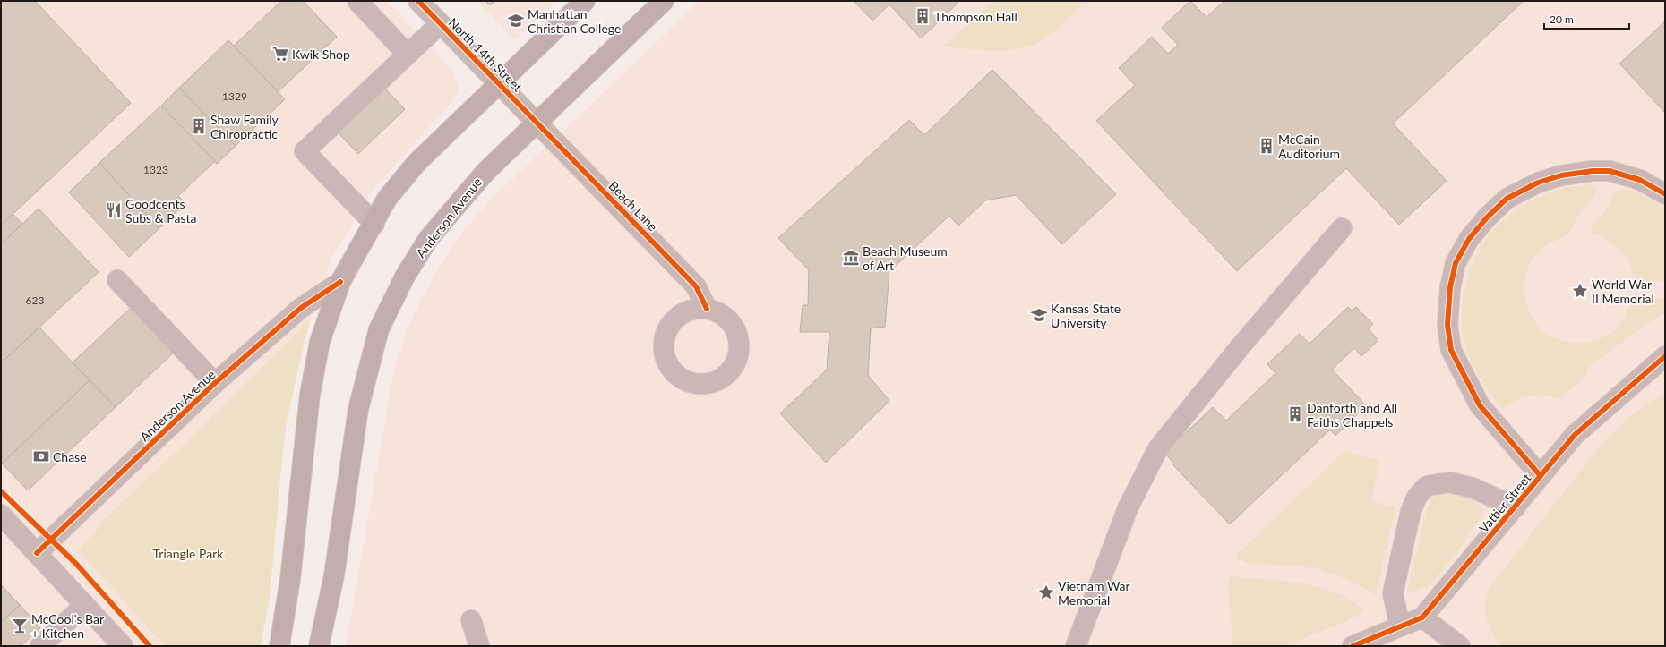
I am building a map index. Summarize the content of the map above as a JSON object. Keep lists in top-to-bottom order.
{
  "streets": {
    "main road": ["Anderson Avenue"],
    "street": ["North 14th Street", "Beach Lane", "Vattier Street"]
  },
  "crossings": [
    ["North 14th Street", "Beach Lane"],
    ["North 14th Street", "Anderson Avenue"],
    ["Beach Lane", "Anderson Avenue"]
  ],
  "parks": ["Triangle Park"],
  "places": {
    "building": [
      "Thompson Hall",
      "Shaw Family Chiropractic",
      "McCain Auditorium",
      "Danforth and All Faiths Chappels"
    ],
    "school or university": ["Manhattan Christian College", "Kansas State University"],
    "supermarket": ["Kwik Shop"],
    "restaurant": ["Goodcents Subs & Pasta"],
    "museum": ["Beach Museum of Art"],
    "place": ["World War II Memorial", "Vietnam War Memorial"],
    "bank": ["Chase"],
    "bar": ["McCool's Bar + Kitchen"]
  },
  "house_numbers": ["1329", "1323", "623"],
  "scale_bar": "20 m"
}
